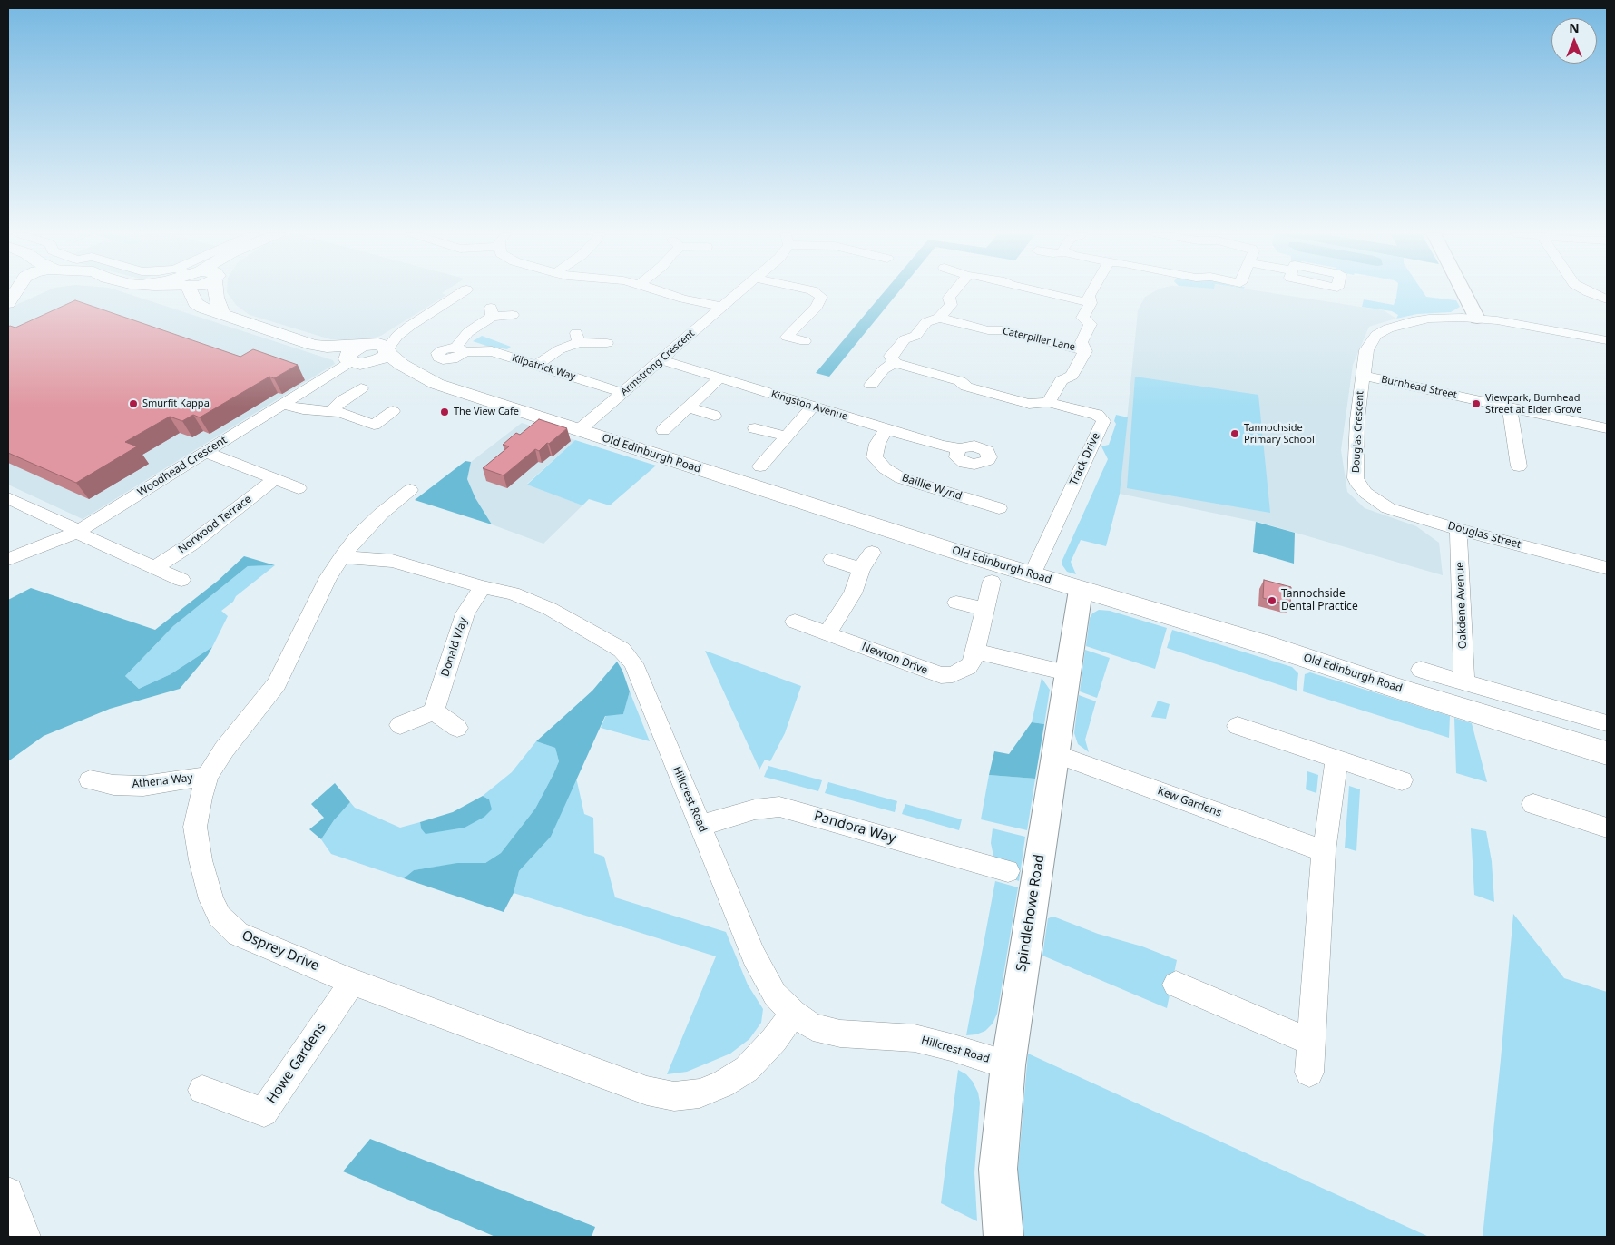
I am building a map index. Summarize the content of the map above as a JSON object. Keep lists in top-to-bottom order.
{
  "streets": {
    "main road": ["Old Edinburgh Road"],
    "street": [
      "Caterpiller Lane",
      "Armstrong Crescent",
      "Kilpatrick Way",
      "Burnhead Street",
      "Kingston Avenue",
      "Douglas Crescent",
      "Track Drive",
      "Woodhead Crescent",
      "Baillie Wynd",
      "Norwood Terrace",
      "Douglas Street",
      "Oakdene Avenue",
      "Donald Way",
      "Newton Drive",
      "Athena Way",
      "Hillcrest Road",
      "Kew Gardens",
      "Pandora Way",
      "Spindlehowe Road",
      "Osprey Drive",
      "Howe Gardens"
    ]
  },
  "crossings": [
    ["Armstrong Crescent", "Kilpatrick Way"],
    ["Armstrong Crescent", "Kingston Avenue"],
    ["Armstrong Crescent", "Old Edinburgh Road"],
    ["Burnhead Street", "Douglas Crescent"],
    ["Kingston Avenue", "Baillie Wynd"],
    ["Douglas Crescent", "Douglas Street"],
    ["Old Edinburgh Road", "Track Drive"],
    ["Old Edinburgh Road", "Woodhead Crescent"],
    ["Old Edinburgh Road", "Spindlehowe Road"],
    ["Douglas Street", "Oakdene Avenue"],
    ["Donald Way", "Hillcrest Road"],
    ["Athena Way", "Osprey Drive"],
    ["Hillcrest Road", "Pandora Way"],
    ["Hillcrest Road", "Spindlehowe Road"],
    ["Hillcrest Road", "Osprey Drive"],
    ["Kew Gardens", "Spindlehowe Road"],
    ["Osprey Drive", "Howe Gardens"]
  ],
  "places": [
    "Smurfit Kappa",
    "Viewpark, Burnhead Street at Elder Grove",
    "The View Cafe",
    "Tannochside Primary School",
    "Tannochside Dental Practice"
  ],
  "north": "top"
}
